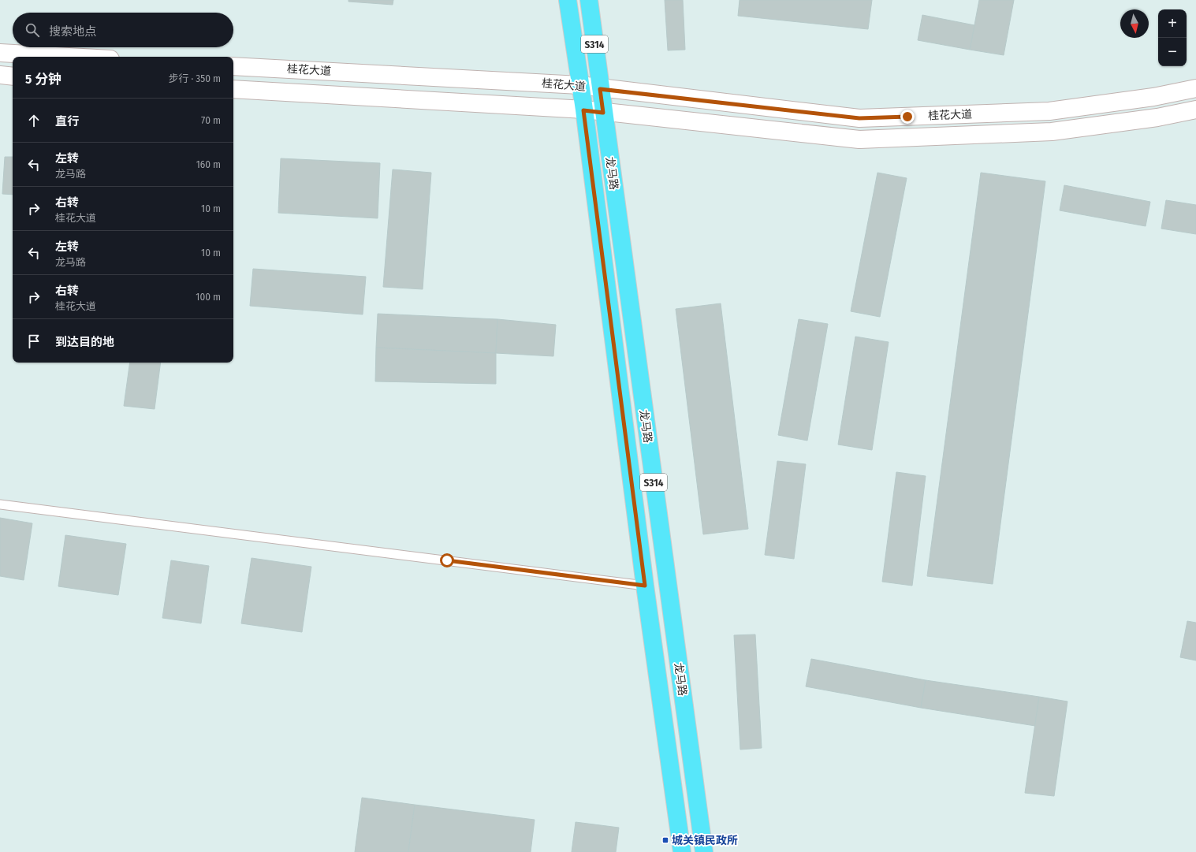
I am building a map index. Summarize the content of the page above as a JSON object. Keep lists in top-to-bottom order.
{
  "streets": {
    "main road": ["S314", "桂花大道", "龙马路"]
  },
  "crossings": [
    ["桂花大道", "龙马路"]
  ],
  "places": {
    "transit": ["城关镇民政所"]
  },
  "north": "bottom",
  "page": {
    "map_buttons": ["+", "−"],
    "search": "搜索地点",
    "heading": ["5 分钟", "步行 · 350 m"],
    "list": [
      ["直行", "70 m"],
      ["左转", "龙马路", "160 m"],
      ["右转", "桂花大道", "10 m"],
      ["左转", "龙马路", "10 m"],
      ["右转", "桂花大道", "100 m"],
      "到达目的地"
    ]
  }
}
